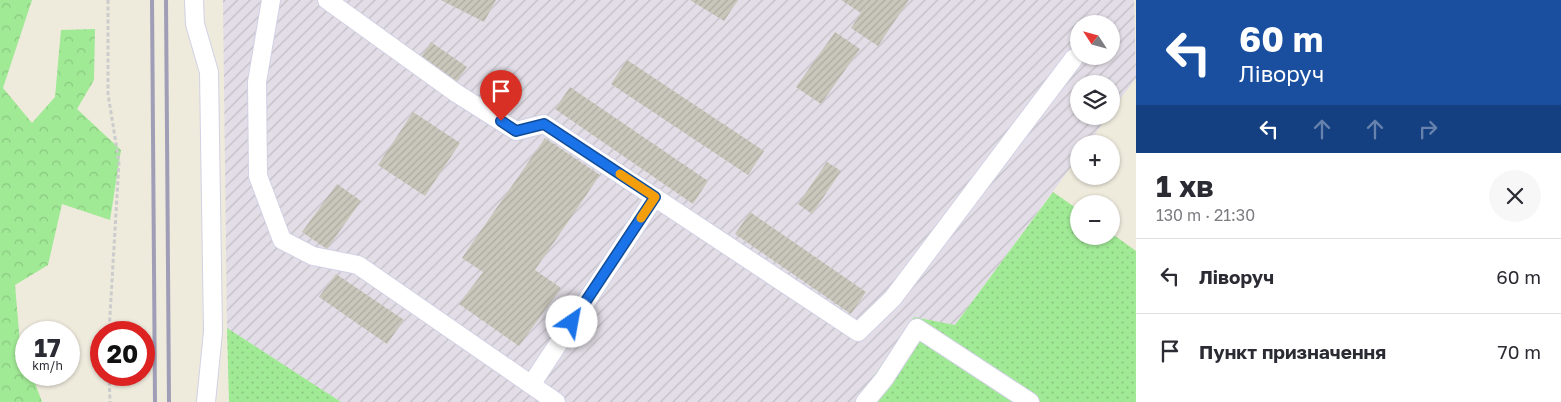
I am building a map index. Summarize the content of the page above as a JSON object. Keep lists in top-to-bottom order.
{
  "north": "top left",
  "page": {
    "turn": ["60 m", "Ліворуч"],
    "map_buttons": ["+", "−"],
    "heading": ["1 хв", "130 m · 21:30"],
    "list": [
      {
        "name": "Ліворуч",
        "value": "60 m"
      },
      {
        "name": "Пункт призначення",
        "value": "70 m"
      }
    ],
    "speed": "17 km/h",
    "limit": "20"
  }
}
